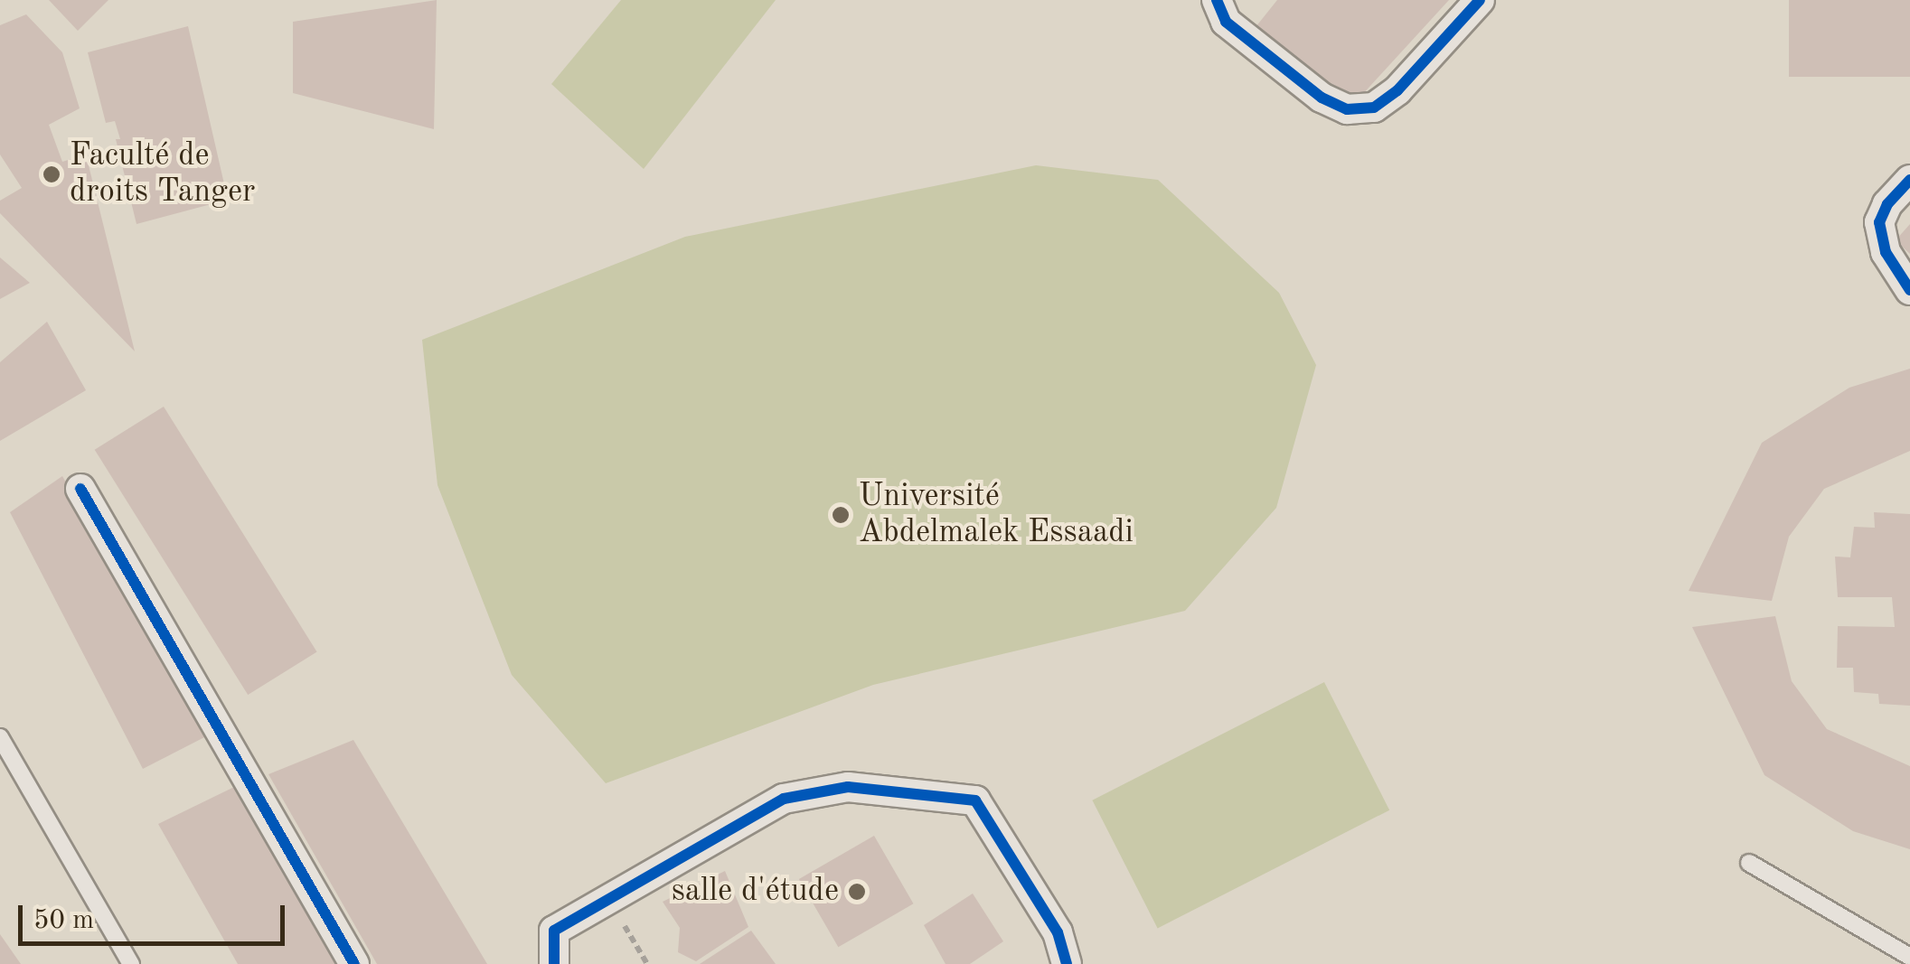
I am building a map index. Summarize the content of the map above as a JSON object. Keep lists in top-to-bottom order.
{
  "places": ["Faculté de droits Tanger", "Université Abdelmalek Essaadi", "salle d'étude"],
  "scale_bar": "50 m"
}
